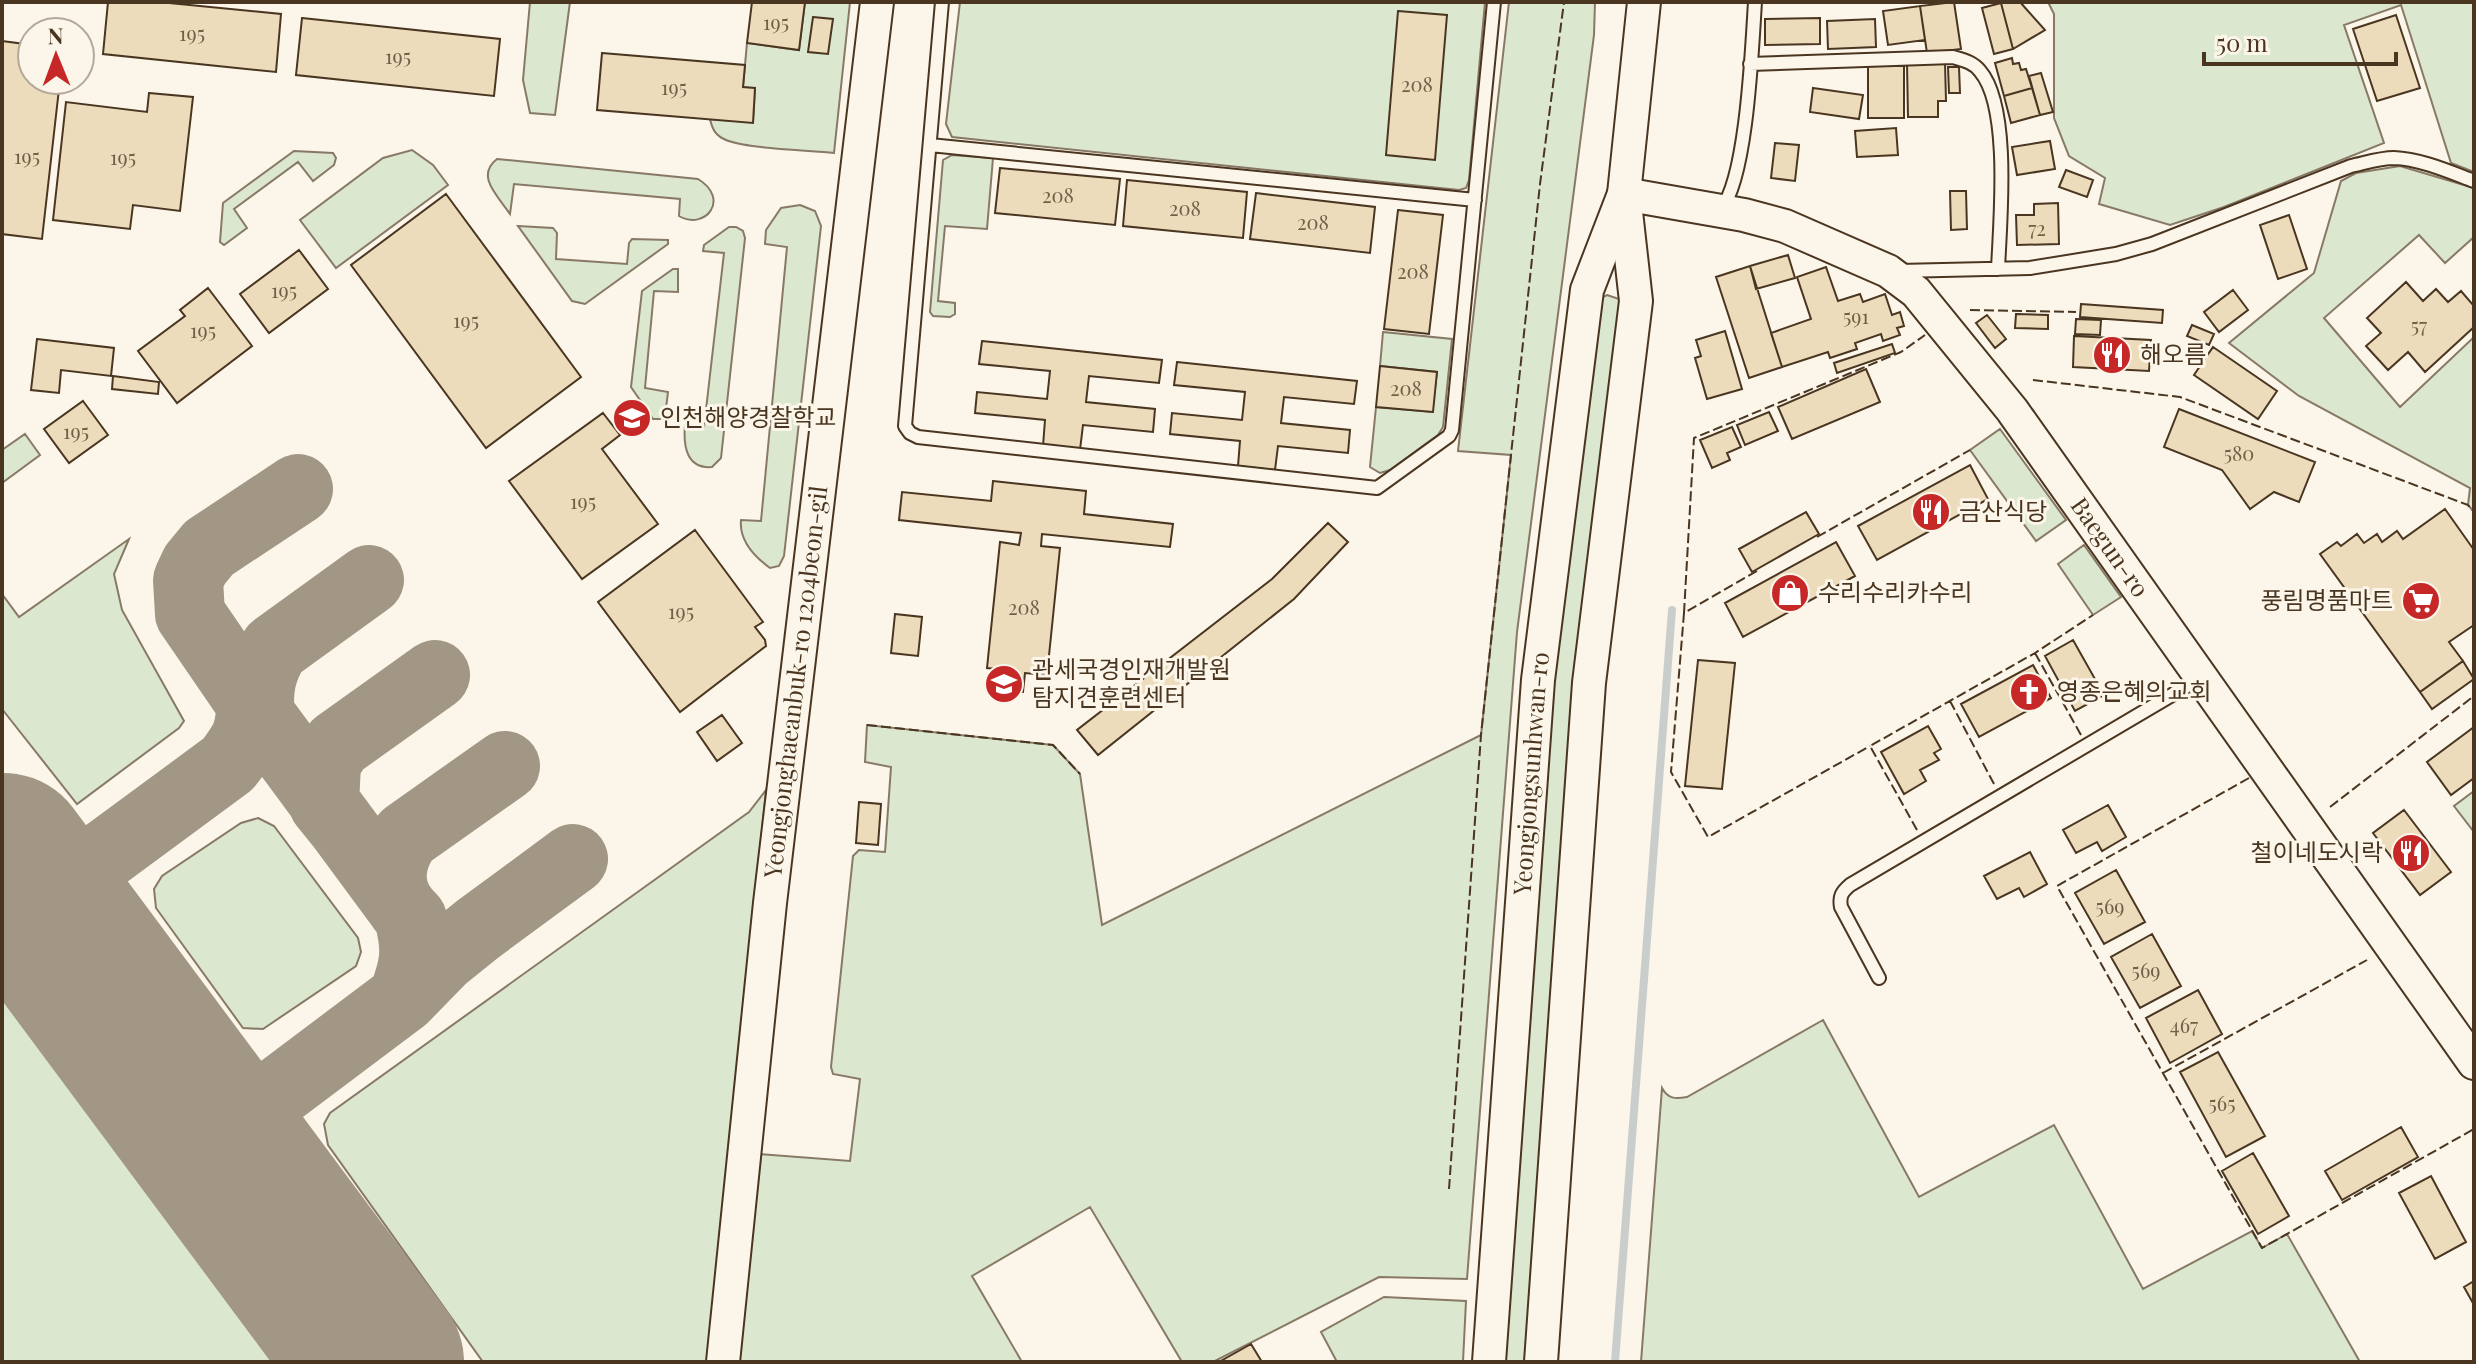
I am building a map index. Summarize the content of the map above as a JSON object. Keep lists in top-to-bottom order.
{
  "streets": {
    "street": ["Baegun-ro", "Yeongjonghaeanbuk-ro 1204beon-gil", "Yeongjongsunhwan-ro"]
  },
  "crossings": [
    ["Baegun-ro", "Yeongjongsunhwan-ro"]
  ],
  "places": {
    "restaurant": ["해오름", "금산식당", "철이네도시락"],
    "school or university": ["인천해양경찰학교", "관세국경인재개발원 탐지견훈련센터"],
    "shop": ["수리수리카수리"],
    "supermarket": ["풍림명품마트"],
    "church": ["영종은혜의교회"]
  },
  "house_numbers": [
    "195",
    "195",
    "195",
    "208",
    "195",
    "195",
    "195",
    "208",
    "208",
    "208",
    "72",
    "208",
    "195",
    "591",
    "195",
    "57",
    "195",
    "208",
    "195",
    "580",
    "195",
    "208",
    "195",
    "569",
    "569",
    "467",
    "565"
  ],
  "scale_bar": "50 m",
  "north": "top"
}
